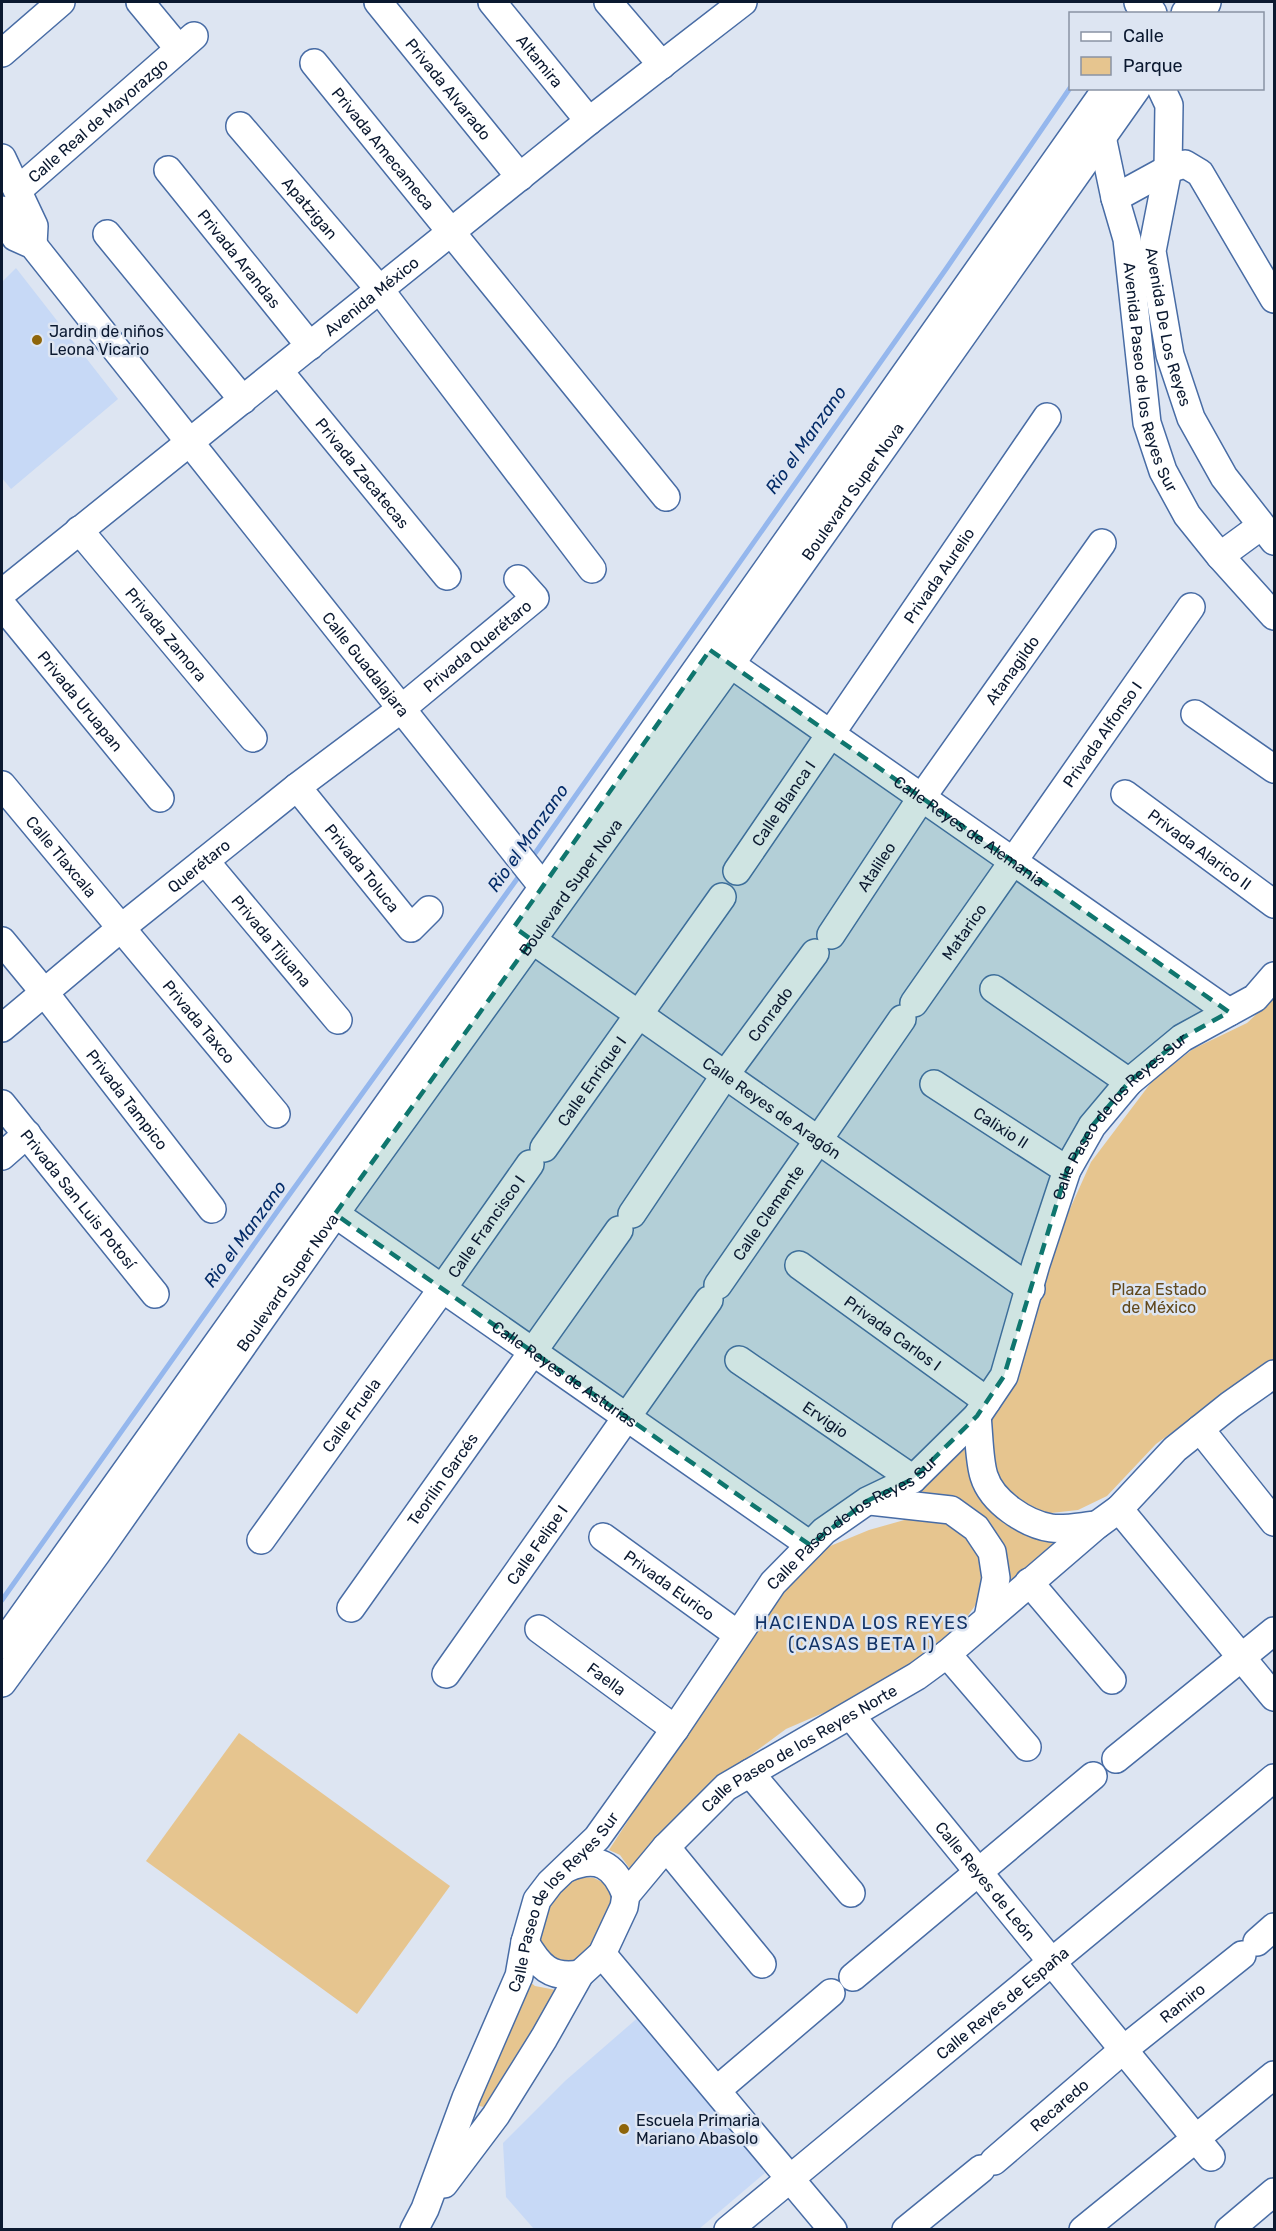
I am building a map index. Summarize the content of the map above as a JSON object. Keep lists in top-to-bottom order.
{
  "streets": {
    "street": [
      "Altamira",
      "Privada Alvarado",
      "Calle Real de Mayorazgo",
      "Privada Amecameca",
      "Apatzigan",
      "Privada Arandas",
      "Avenida México",
      "Avenida De Los Reyes",
      "Avenida Paseo de los Reyes Sur",
      "Privada Zacatecas",
      "Boulevard Super Nova",
      "Privada Aurelio",
      "Privada Zamora",
      "Privada Querétaro",
      "Calle Guadalajara",
      "Atanagildo",
      "Privada Uruapan",
      "Privada Alfonso I",
      "Calle Blanca I",
      "Calle Reyes de Alemania",
      "Privada Alarico II",
      "Calle Tlaxcala",
      "Querétaro",
      "Atalileo",
      "Privada Toluca",
      "Matarico",
      "Privada Tijuana",
      "Conrado",
      "Privada Taxco",
      "Calle Enrique I",
      "Privada Tampico",
      "Calle Reyes de Aragón",
      "Calle Paseo de los Reyes Sur",
      "Calixio II",
      "Privada San Luis Potosí",
      "Calle Clemente",
      "Calle Francisco I",
      "Privada Carlos I",
      "Calle Reyes de Asturias",
      "Calle Fruela",
      "Ervigio",
      "Teorilin Garcés",
      "Calle Felipe I",
      "Privada Eurico",
      "Faella",
      "Calle Paseo de los Reyes Norte",
      "Calle Reyes de León",
      "Ramiro",
      "Calle Reyes de España",
      "Recaredo"
    ]
  },
  "crossings": [
    ["Altamira", "Avenida México"],
    ["Privada Alvarado", "Avenida México"],
    ["Calle Real de Mayorazgo", "Calle Guadalajara"],
    ["Privada Amecameca", "Avenida México"],
    ["Apatzigan", "Avenida México"],
    ["Privada Arandas", "Avenida México"],
    ["Avenida México", "Privada Zacatecas"],
    ["Avenida México", "Privada Zamora"],
    ["Avenida México", "Calle Guadalajara"],
    ["Avenida Paseo de los Reyes Sur", "Boulevard Super Nova"],
    ["Boulevard Super Nova", "Calle Guadalajara"],
    ["Boulevard Super Nova", "Calle Reyes de Alemania"],
    ["Boulevard Super Nova", "Calle Reyes de Aragón"],
    ["Boulevard Super Nova", "Calle Reyes de Asturias"],
    ["Privada Aurelio", "Calle Blanca I"],
    ["Privada Aurelio", "Calle Reyes de Alemania"],
    ["Privada Querétaro", "Calle Guadalajara"],
    ["Privada Querétaro", "Querétaro"],
    ["Calle Guadalajara", "Querétaro"],
    ["Atanagildo", "Calle Reyes de Alemania"],
    ["Atanagildo", "Atalileo"],
    ["Privada Alfonso I", "Calle Reyes de Alemania"],
    ["Privada Alfonso I", "Matarico"],
    ["Calle Blanca I", "Calle Reyes de Alemania"],
    ["Calle Reyes de Alemania", "Atalileo"],
    ["Calle Reyes de Alemania", "Matarico"],
    ["Calle Reyes de Alemania", "Calle Paseo de los Reyes Sur"],
    ["Calle Tlaxcala", "Querétaro"],
    ["Calle Tlaxcala", "Privada Taxco"],
    ["Querétaro", "Privada Toluca"],
    ["Querétaro", "Privada Tijuana"],
    ["Querétaro", "Privada Taxco"],
    ["Querétaro", "Privada Tampico"],
    ["Atalileo", "Conrado"],
    ["Matarico", "Calle Reyes de Aragón"],
    ["Matarico", "Calle Clemente"],
    ["Conrado", "Calle Reyes de Aragón"],
    ["Conrado", "Teorilin Garcés"],
    ["Calle Enrique I", "Calle Reyes de Aragón"],
    ["Calle Enrique I", "Calle Francisco I"],
    ["Calle Reyes de Aragón", "Calle Paseo de los Reyes Sur"],
    ["Calle Reyes de Aragón", "Calle Clemente"],
    ["Calle Paseo de los Reyes Sur", "Calixio II"],
    ["Calle Paseo de los Reyes Sur", "Privada Carlos I"],
    ["Calle Paseo de los Reyes Sur", "Calle Reyes de Asturias"],
    ["Calle Paseo de los Reyes Sur", "Ervigio"],
    ["Calle Paseo de los Reyes Sur", "Privada Eurico"],
    ["Calle Paseo de los Reyes Sur", "Faella"],
    ["Calle Paseo de los Reyes Sur", "Calle Paseo de los Reyes Norte"],
    ["Calle Clemente", "Calle Reyes de Asturias"],
    ["Calle Clemente", "Calle Felipe I"],
    ["Calle Francisco I", "Calle Reyes de Asturias"],
    ["Calle Francisco I", "Calle Fruela"],
    ["Calle Reyes de Asturias", "Calle Fruela"],
    ["Calle Reyes de Asturias", "Teorilin Garcés"],
    ["Calle Reyes de Asturias", "Calle Felipe I"],
    ["Calle Paseo de los Reyes Norte", "Calle Reyes de León"],
    ["Calle Reyes de León", "Ramiro"],
    ["Calle Reyes de León", "Calle Reyes de España"],
    ["Calle Reyes de León", "Recaredo"],
    ["Ramiro", "Recaredo"]
  ],
  "districts": ["HACIENDA LOS REYES (CASAS BETA I)"],
  "water": ["Rio el Manzano"],
  "parks": ["Plaza Estado de México"],
  "places": ["Jardin de niños Leona Vicario", "Escuela Primaria Mariano Abasolo"],
  "legend": ["Calle", "Parque"]
}
